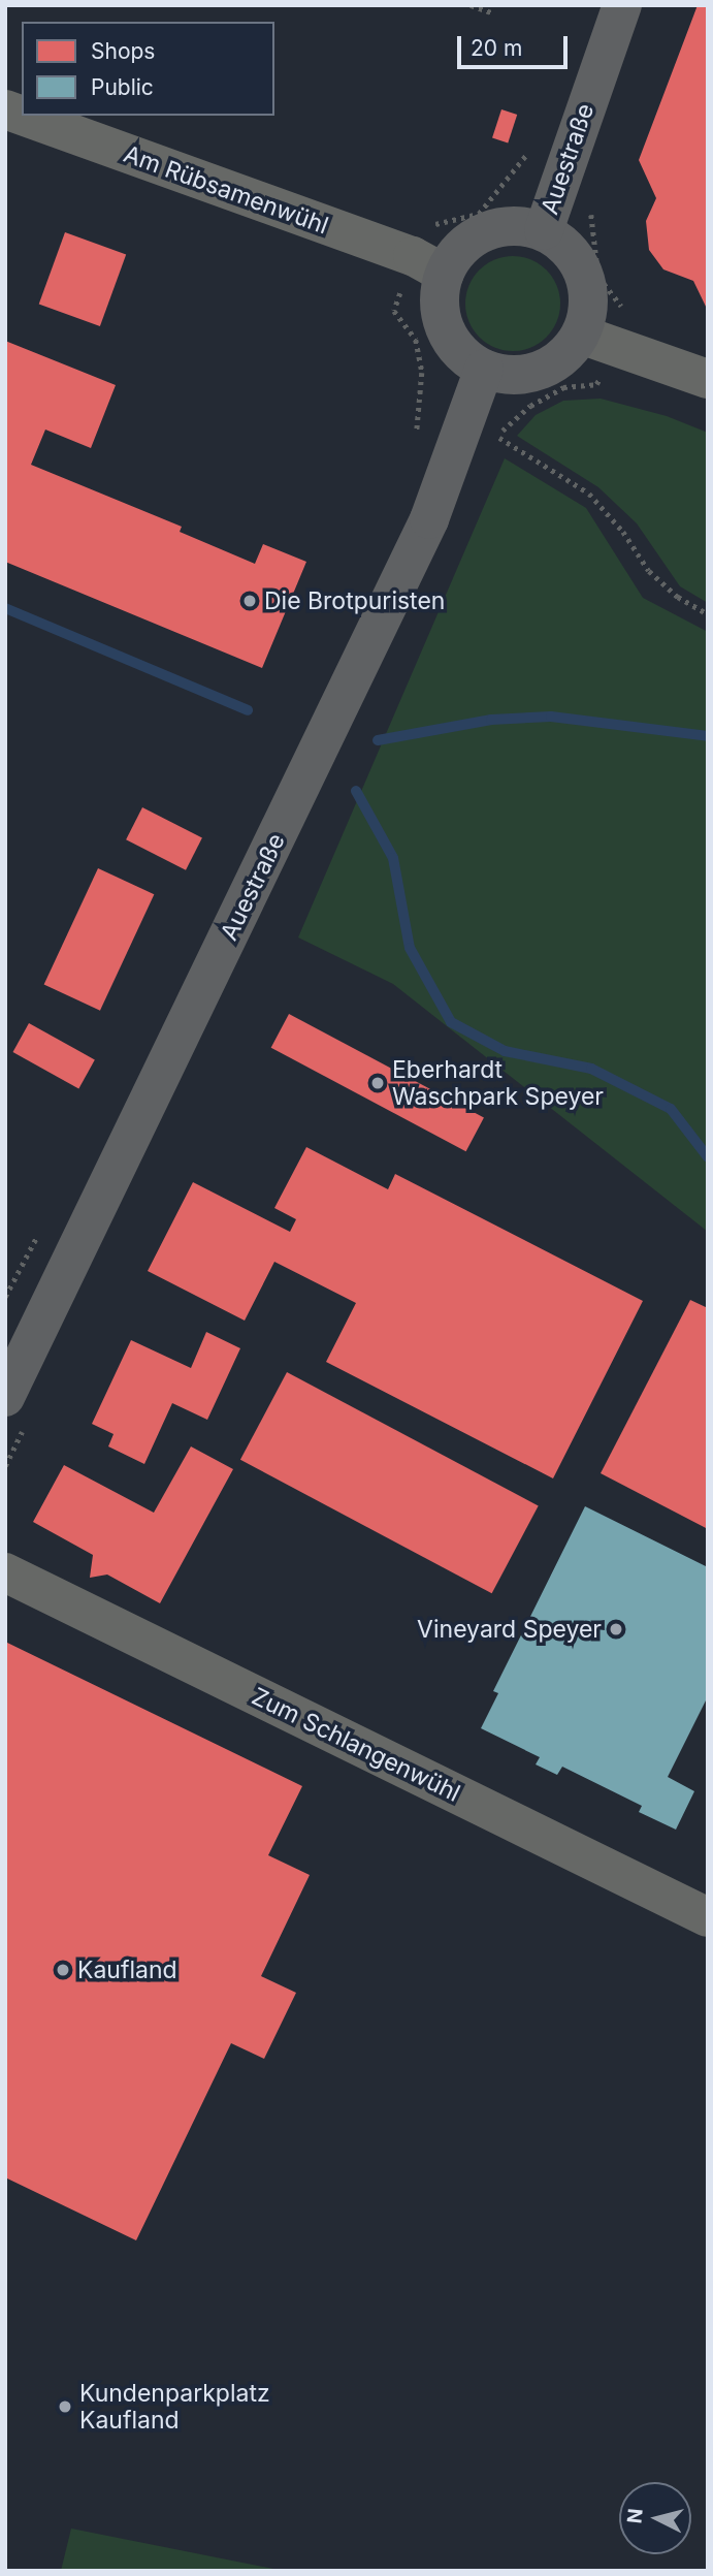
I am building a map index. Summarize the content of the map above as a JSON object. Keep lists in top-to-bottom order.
{
  "streets": {
    "street": ["Auestraße", "Am Rübsamenwühl", "Zum Schlangenwühl"]
  },
  "crossings": [
    ["Auestraße", "Am Rübsamenwühl"]
  ],
  "places": [
    "Die Brotpuristen",
    "Eberhardt Waschpark Speyer",
    "Vineyard Speyer",
    "Kaufland",
    "Kundenparkplatz Kaufland"
  ],
  "legend": ["Shops", "Public"],
  "scale_bar": "20 m",
  "north": "left"
}
